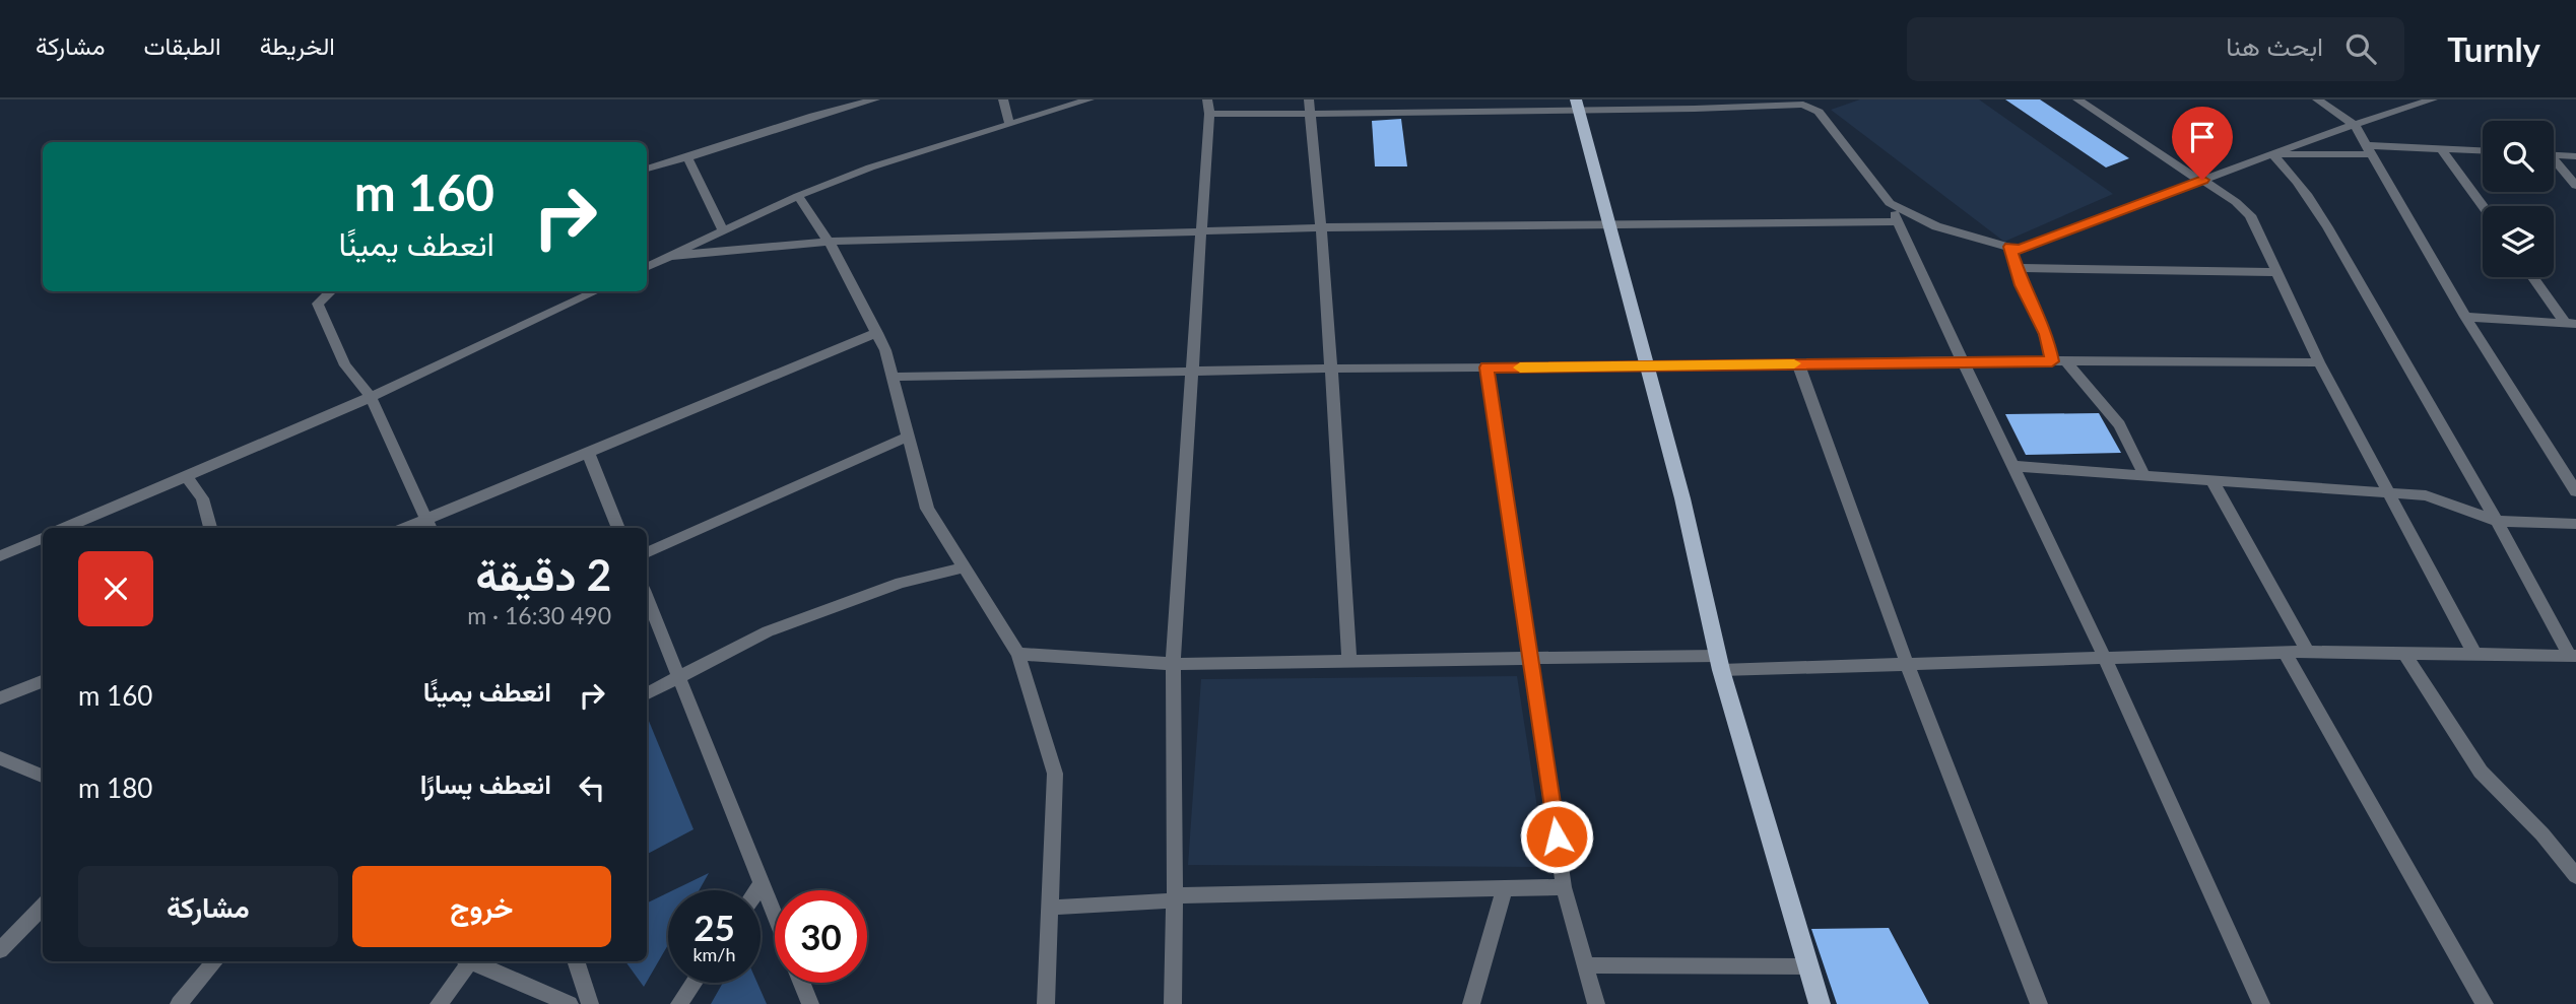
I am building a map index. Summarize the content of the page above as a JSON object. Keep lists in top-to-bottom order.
{
  "page": {
    "header": "Turnly",
    "search": "ابحث هنا",
    "nav": ["الخريطة", "الطبقات", "مشاركة"],
    "turn": ["160 m", "انعطف يمينًا"],
    "heading": ["2 دقيقة", "490 m · 16:30"],
    "list": [
      {
        "name": "انعطف يمينًا",
        "value": "160 m"
      },
      {
        "name": "انعطف يسارًا",
        "value": "180 m"
      }
    ],
    "buttons": ["خروج", "مشاركة"],
    "speed": "25 km/h",
    "limit": "30"
  }
}
